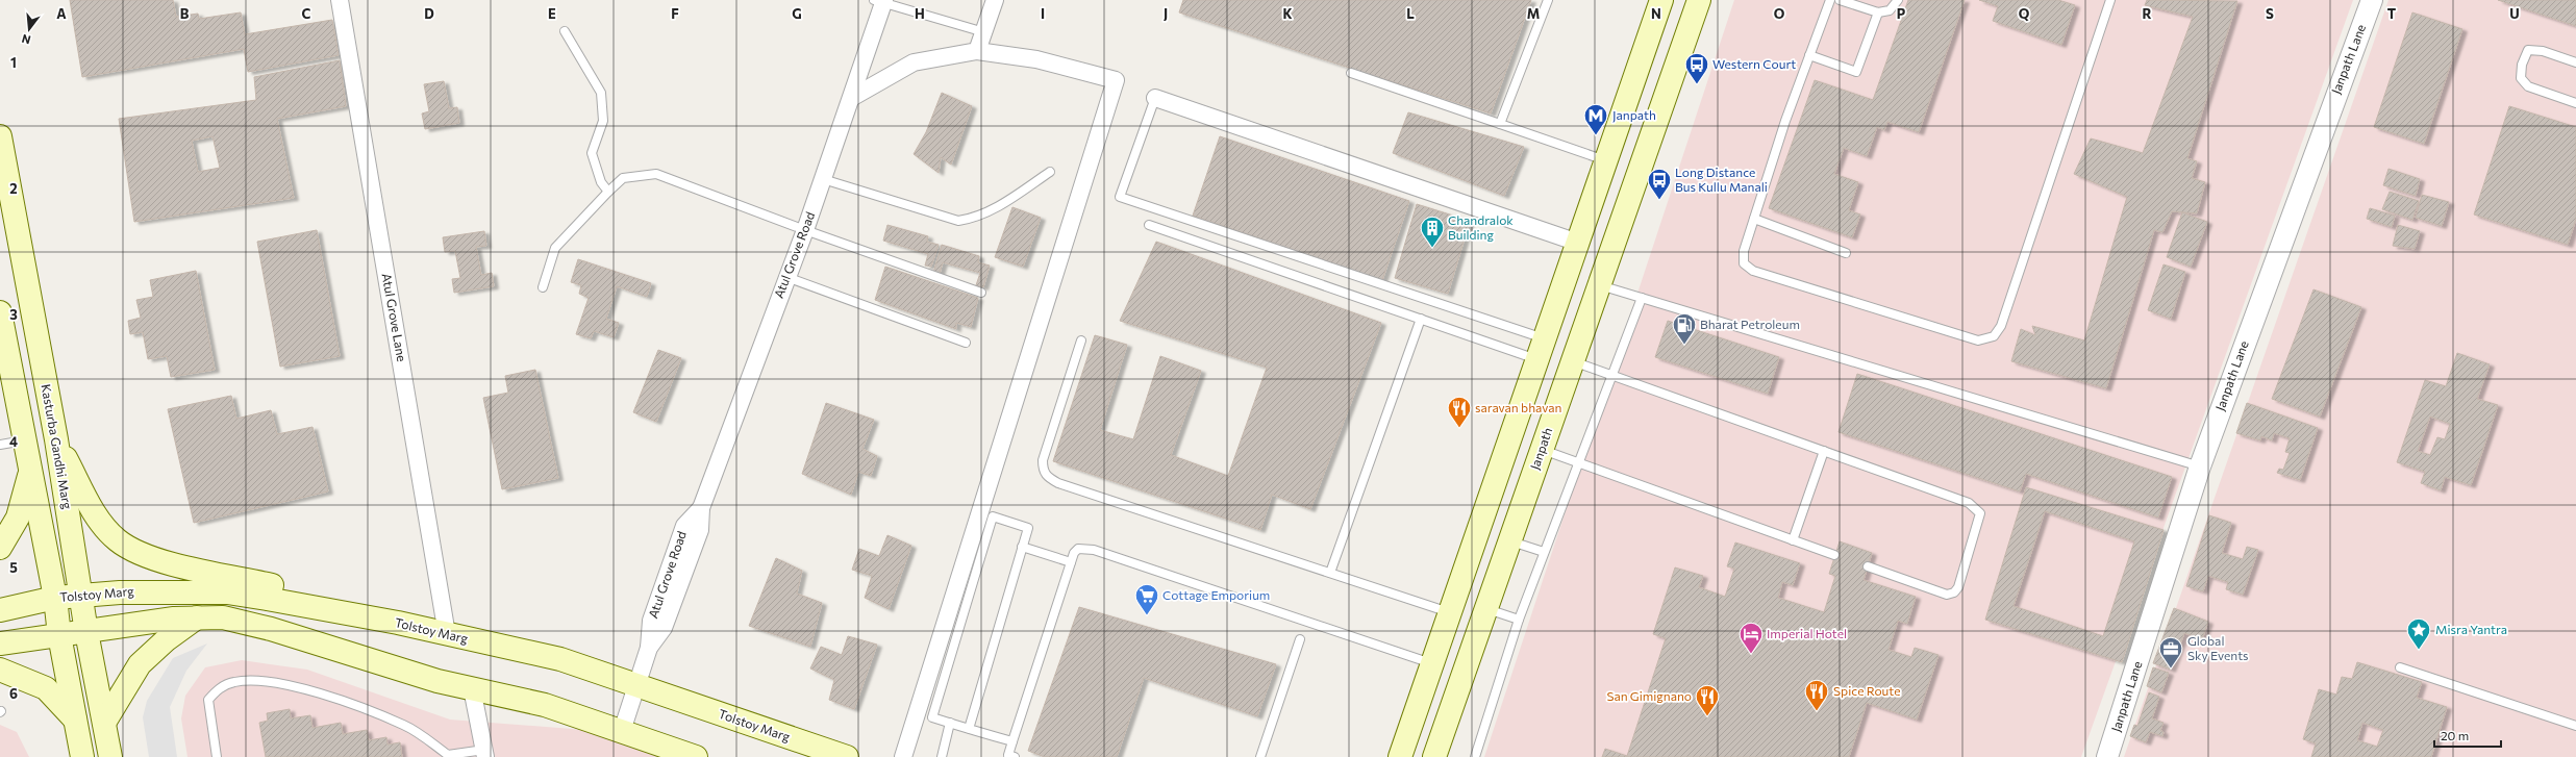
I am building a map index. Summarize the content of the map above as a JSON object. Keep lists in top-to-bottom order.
{
  "streets": {
    "main road": ["Kasturba Gandhi Marg", "Janpath", "Tolstoy Marg"],
    "street": ["Janpath Lane", "Atul Grove Road", "Atul Grove Lane"]
  },
  "crossings": [
    ["Atul Grove Road", "Tolstoy Marg"],
    ["Atul Grove Lane", "Tolstoy Marg"],
    ["Kasturba Gandhi Marg", "Tolstoy Marg"]
  ],
  "places": {
    "bus stop": ["Western Court", "Long Distance Bus Kullu Manali"],
    "metro station": ["Janpath"],
    "building": ["Chandralok Building"],
    "fuel station": ["Bharat Petroleum"],
    "restaurant": ["saravan bhavan", "Spice Route", "San Gimignano"],
    "supermarket": ["Cottage Emporium"],
    "place": ["Misra Yantra"],
    "hotel": ["Imperial Hotel"],
    "office": ["Global Sky Events"]
  },
  "scale_bar": "20 m",
  "north": "bottom",
  "grid": {
    "columns": [
      "A",
      "B",
      "C",
      "D",
      "E",
      "F",
      "G",
      "H",
      "I",
      "J",
      "K",
      "L",
      "M",
      "N",
      "O",
      "P",
      "Q",
      "R",
      "S",
      "T",
      "U"
    ],
    "rows": [
      "1",
      "2",
      "3",
      "4",
      "5",
      "6"
    ]
  }
}
